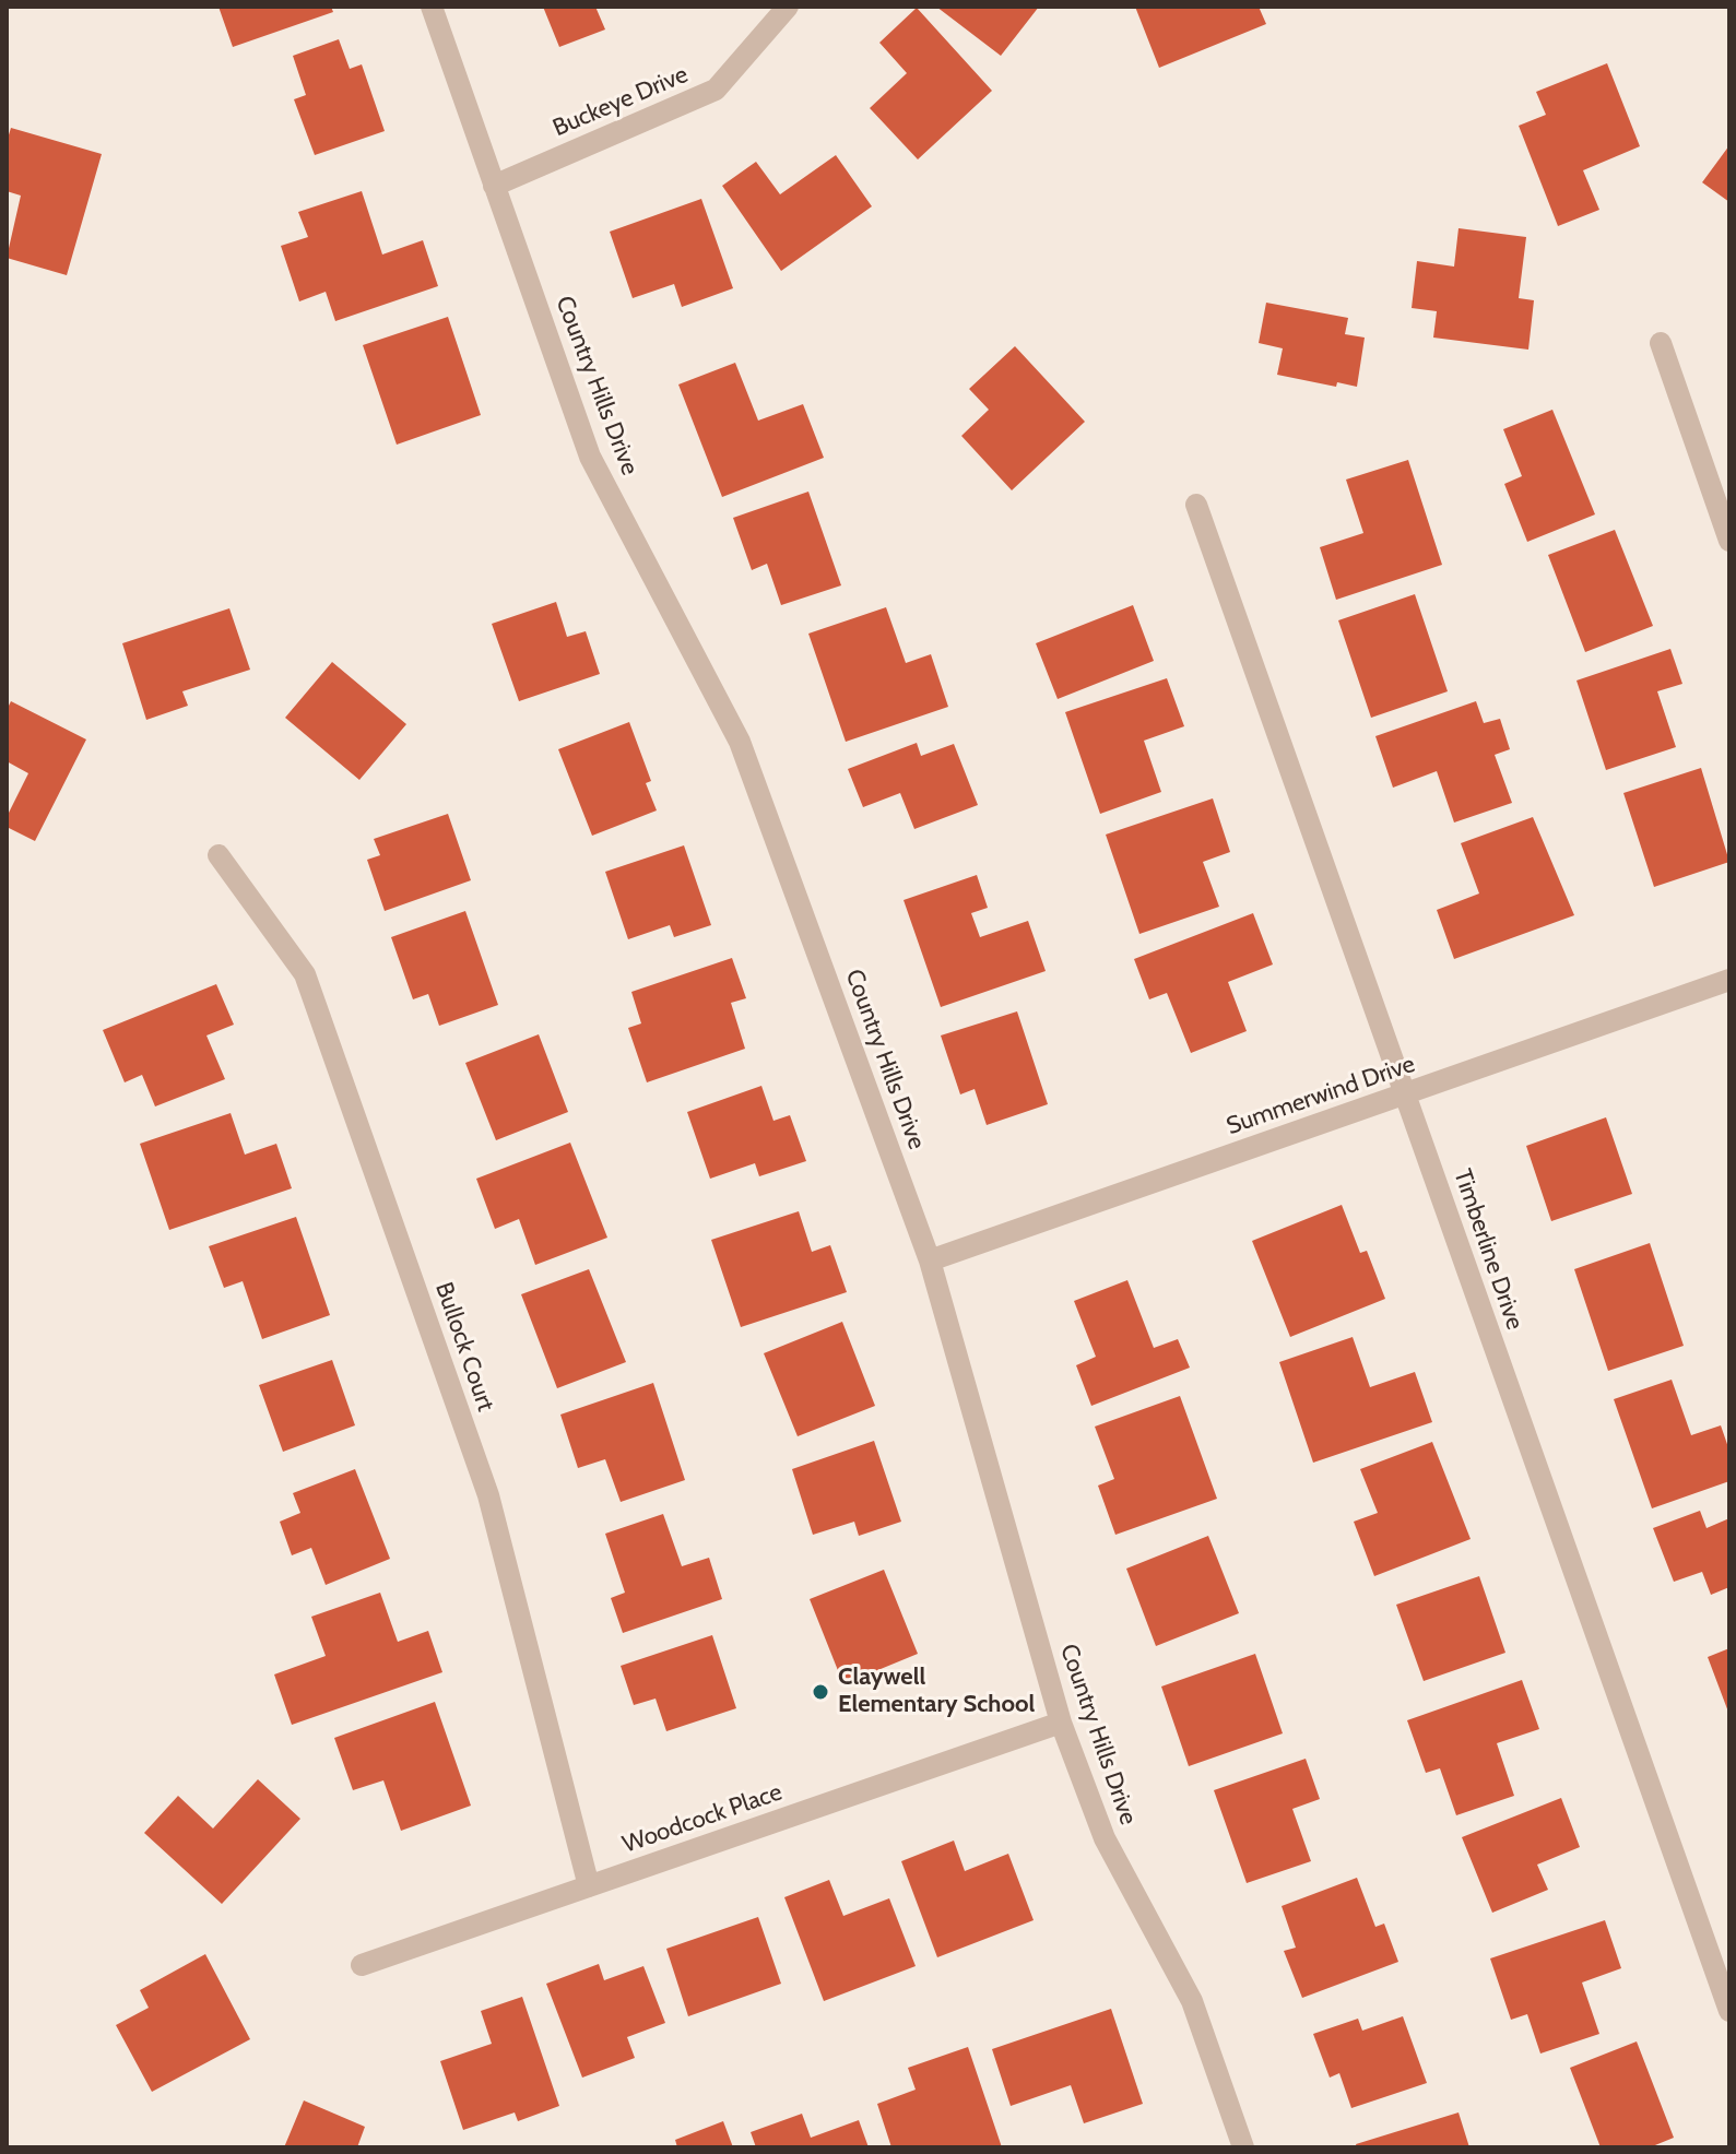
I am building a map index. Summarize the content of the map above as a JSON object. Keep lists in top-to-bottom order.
{
  "streets": {
    "street": [
      "Buckeye Drive",
      "Country Hills Drive",
      "Summerwind Drive",
      "Timberline Drive",
      "Bullock Court",
      "Woodcock Place"
    ]
  },
  "crossings": [
    ["Buckeye Drive", "Country Hills Drive"],
    ["Country Hills Drive", "Summerwind Drive"],
    ["Country Hills Drive", "Woodcock Place"],
    ["Summerwind Drive", "Timberline Drive"],
    ["Bullock Court", "Woodcock Place"]
  ],
  "places": ["Claywell Elementary School"]
}
